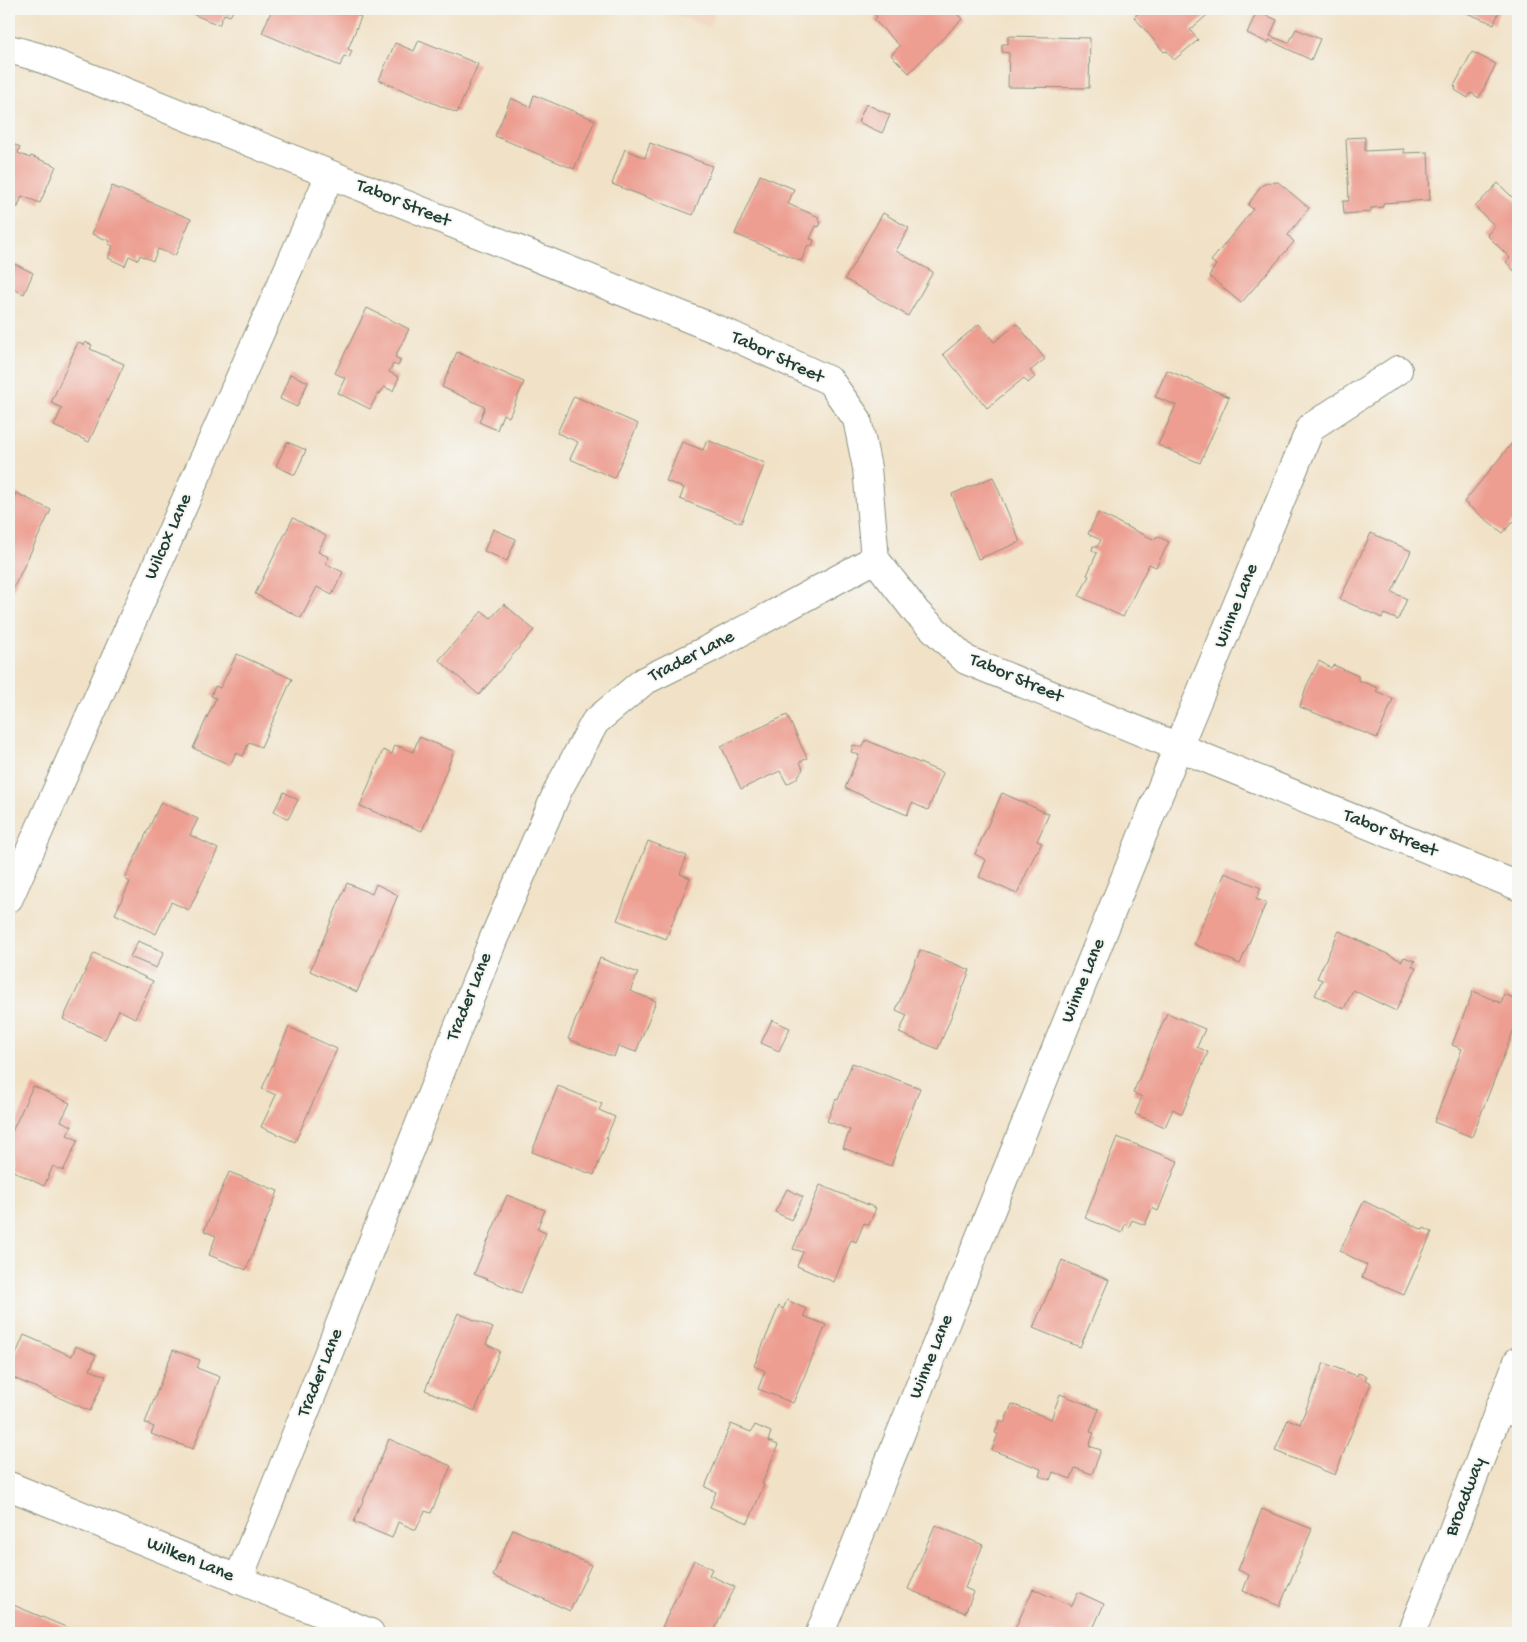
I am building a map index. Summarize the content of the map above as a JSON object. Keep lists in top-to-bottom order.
{
  "streets": {
    "street": [
      "Tabor Street",
      "Wilcox Lane",
      "Winne Lane",
      "Trader Lane",
      "Broadway",
      "Wilken Lane"
    ]
  },
  "crossings": [
    ["Tabor Street", "Wilcox Lane"],
    ["Tabor Street", "Winne Lane"],
    ["Tabor Street", "Trader Lane"],
    ["Trader Lane", "Wilken Lane"]
  ]
}
